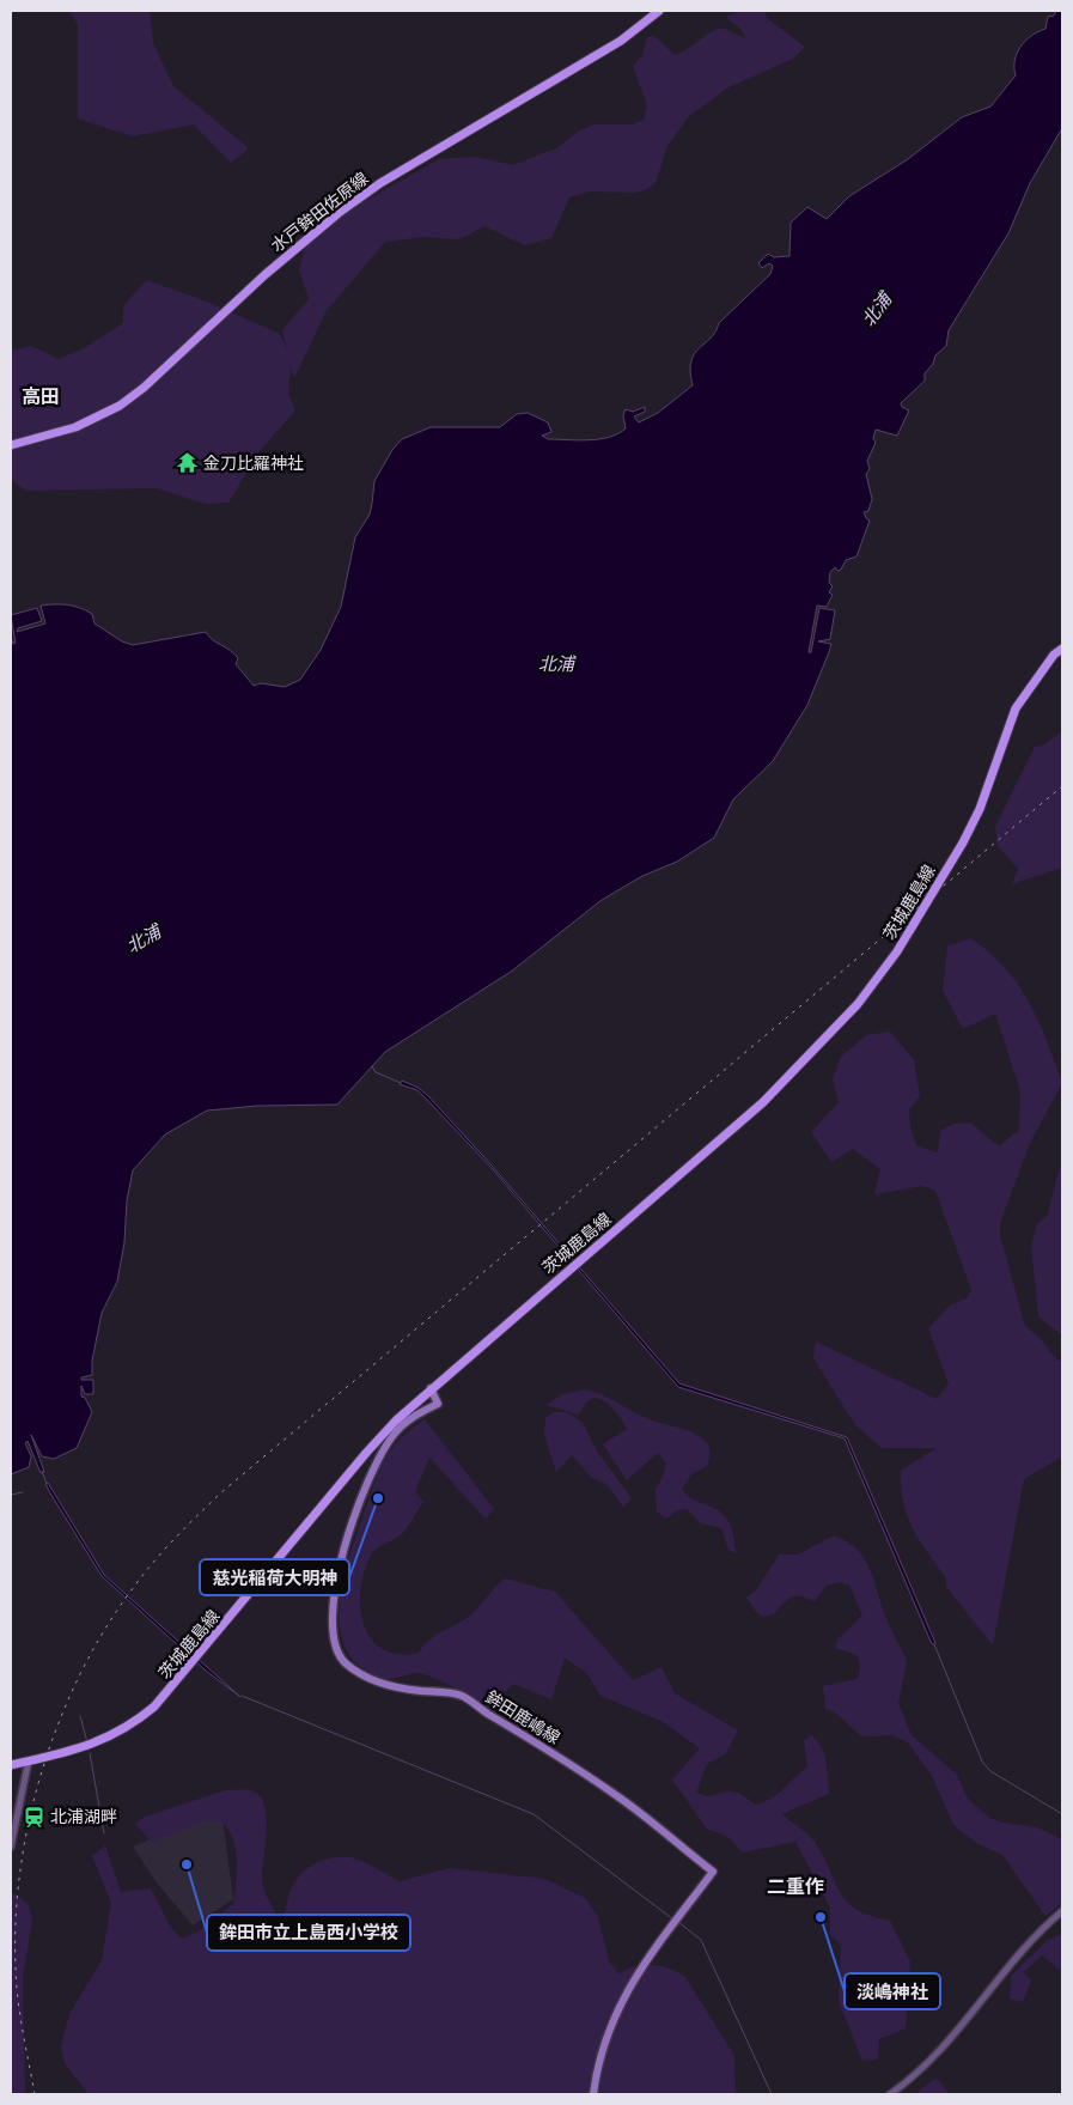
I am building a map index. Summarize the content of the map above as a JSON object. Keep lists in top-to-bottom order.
{
  "streets": {
    "main road": ["水戸鉾田佐原線", "茨城鹿島線", "鉾田鹿嶋線"]
  },
  "crossings": [
    ["茨城鹿島線", "鉾田鹿嶋線"]
  ],
  "districts": ["高田", "二重作"],
  "water": ["北浦"],
  "places": {
    "temple": ["金刀比羅神社"],
    "other": ["慈光稲荷大明神", "鉾田市立上島西小学校", "淡嶋神社"],
    "station": ["北浦湖畔"]
  }
}
